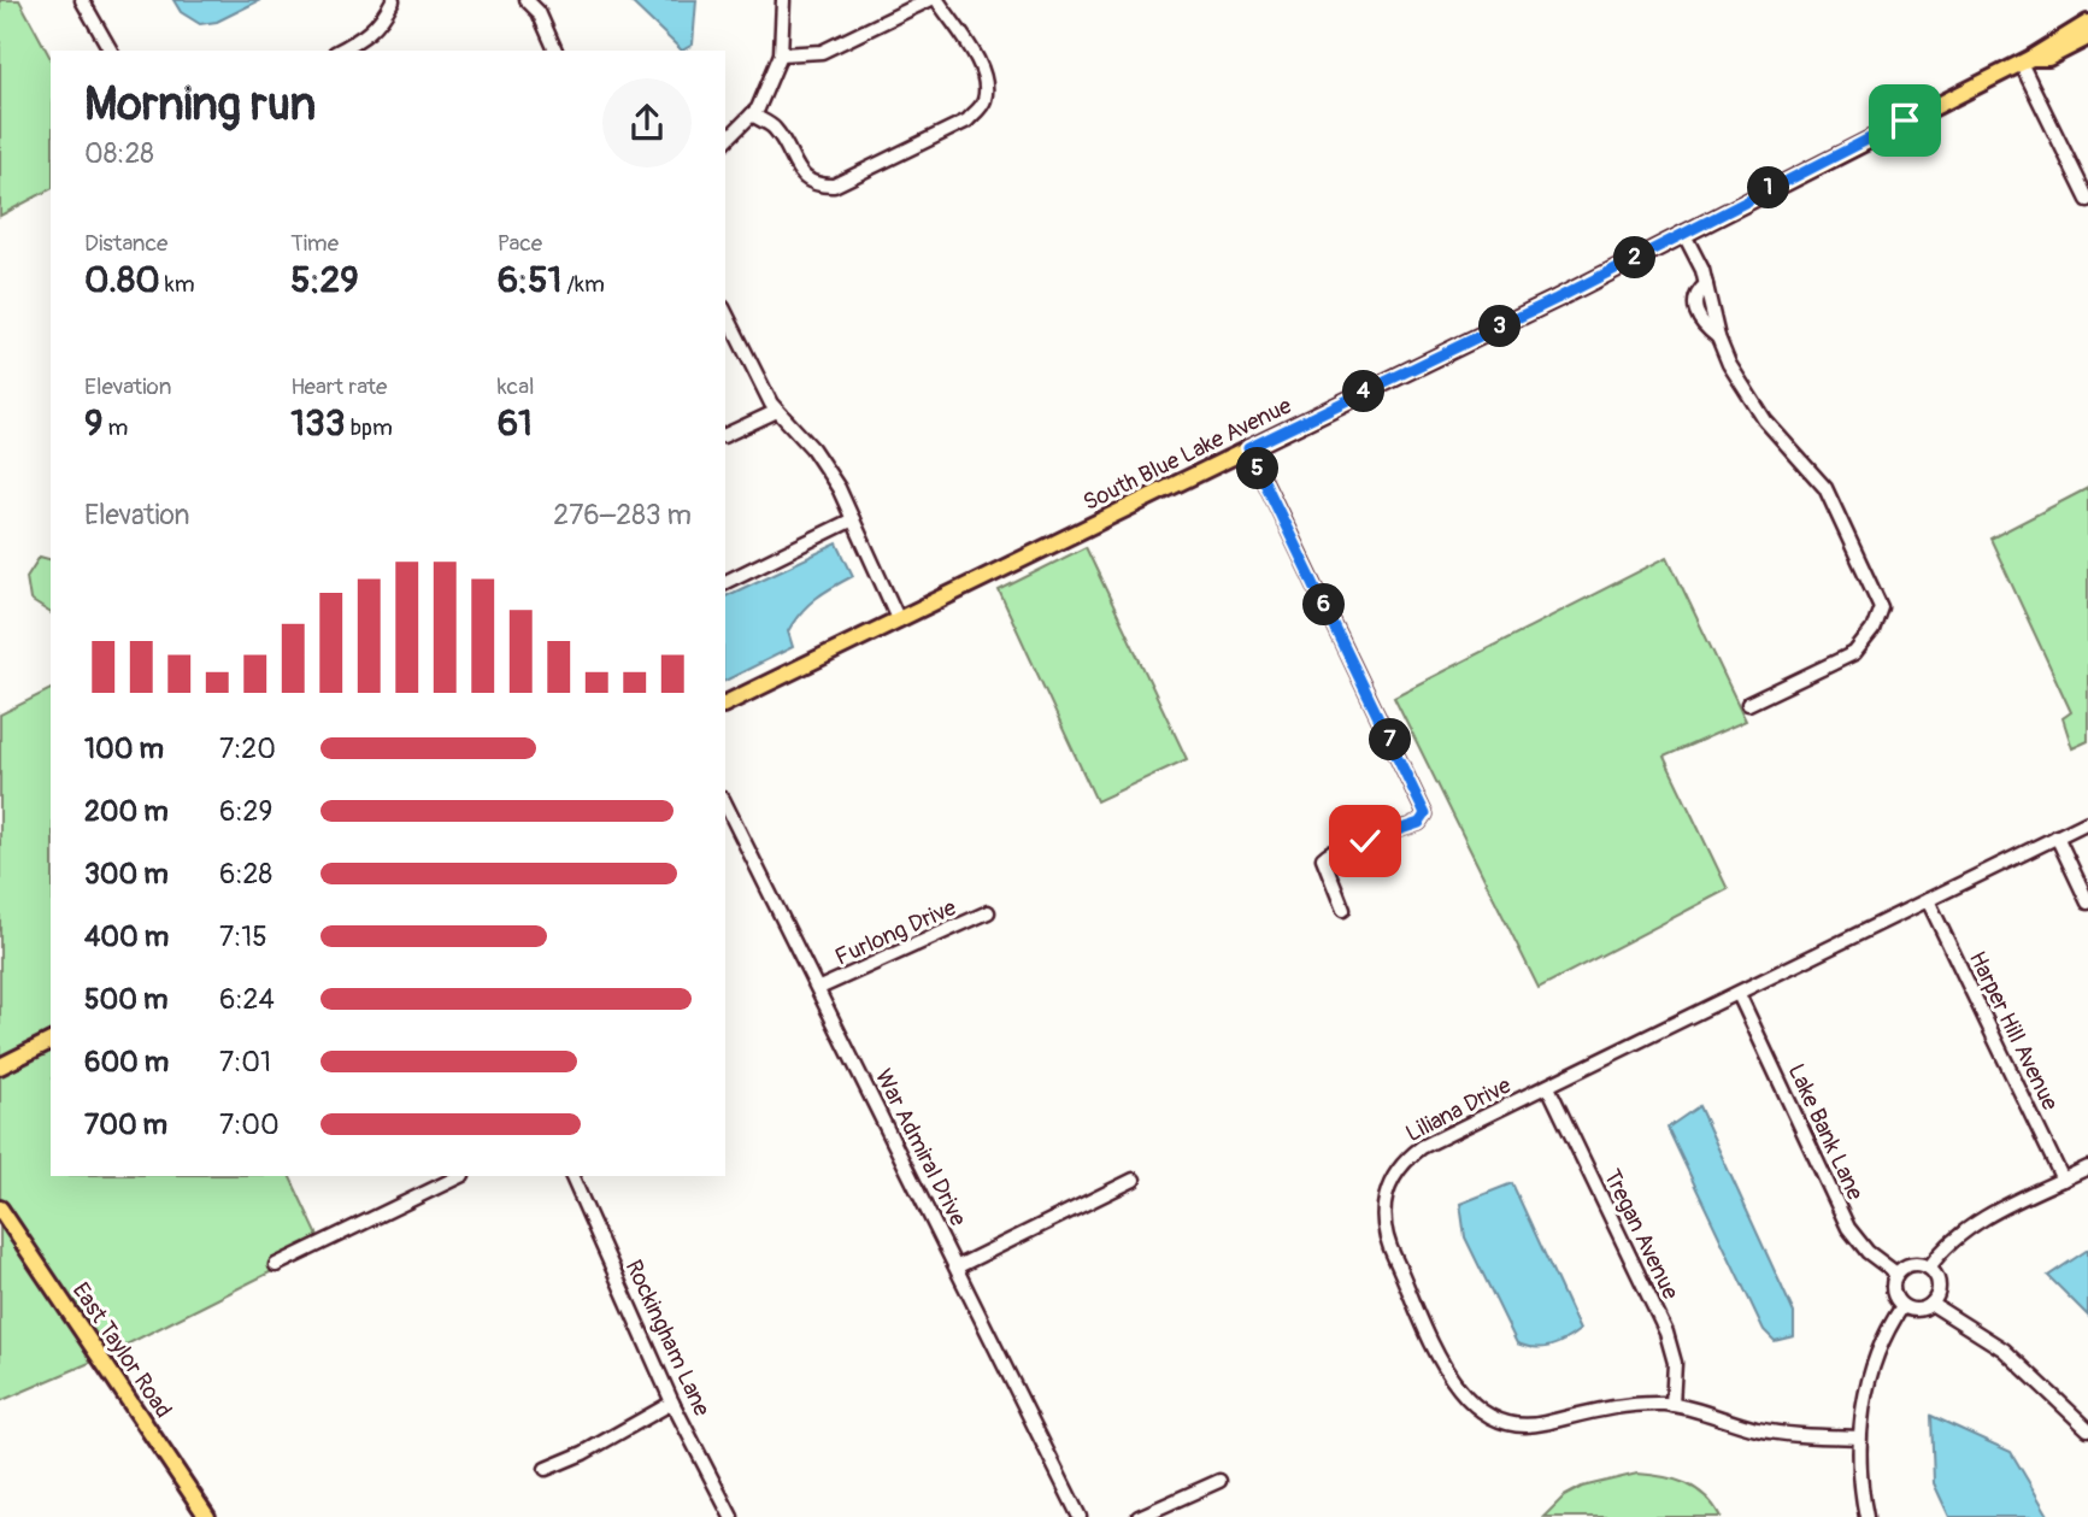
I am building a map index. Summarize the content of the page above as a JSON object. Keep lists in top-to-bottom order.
{
  "streets": {
    "main road": ["South Blue Lake Avenue", "East Taylor Road"],
    "street": [
      "Furlong Drive",
      "Harper Hill Avenue",
      "Liliana Drive",
      "Lake Bank Lane",
      "War Admiral Drive",
      "Tregan Avenue",
      "Rockingham Lane"
    ]
  },
  "crossings": [
    ["Furlong Drive", "War Admiral Drive"],
    ["Harper Hill Avenue", "Liliana Drive"],
    ["Liliana Drive", "Lake Bank Lane"],
    ["Liliana Drive", "Tregan Avenue"]
  ],
  "page": {
    "heading": ["Morning run", "08:28"],
    "pins": [
      "1",
      "2",
      "3",
      "4",
      "5",
      "6",
      "7"
    ],
    "stats": [
      ["Distance", "0.80 km"],
      ["Time", "5:29"],
      ["Pace", "6:51 /km"],
      ["Elevation", "9 m"],
      ["Heart rate", "133 bpm"],
      ["kcal", "61"]
    ],
    "chart": ["Elevation", "276–283 m"],
    "list": [
      {
        "name": "100 m",
        "note": "7:20"
      },
      {
        "name": "200 m",
        "note": "6:29"
      },
      {
        "name": "300 m",
        "note": "6:28"
      },
      {
        "name": "400 m",
        "note": "7:15"
      },
      {
        "name": "500 m",
        "note": "6:24"
      },
      {
        "name": "600 m",
        "note": "7:01"
      },
      {
        "name": "700 m",
        "note": "7:00"
      }
    ]
  }
}
